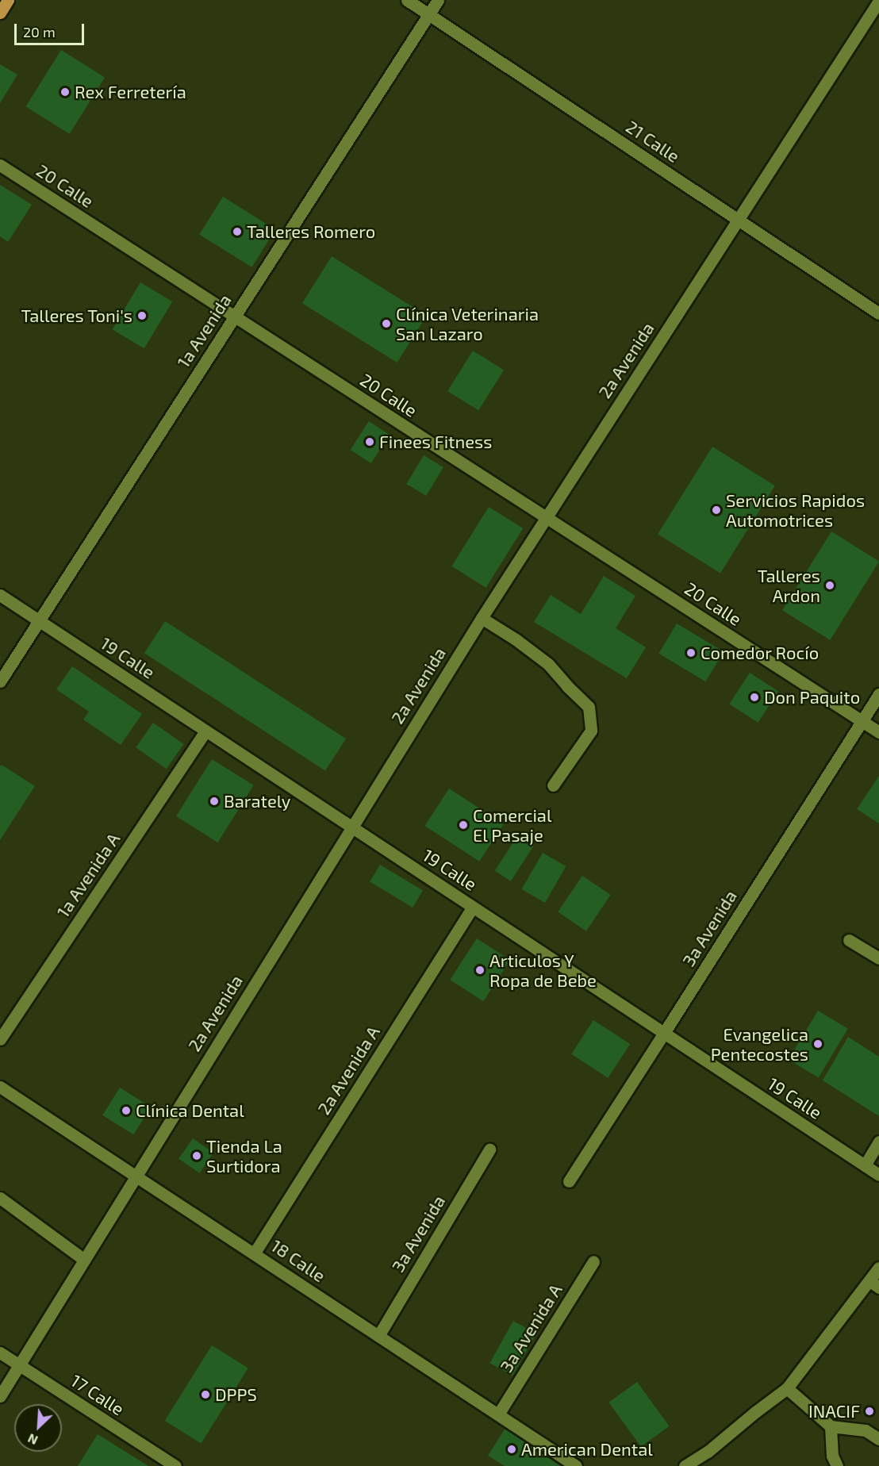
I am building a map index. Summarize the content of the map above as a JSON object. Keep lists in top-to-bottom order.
{
  "streets": {
    "street": [
      "21 Calle",
      "20 Calle",
      "1a Avenida",
      "2a Avenida",
      "19 Calle",
      "1a Avenida A",
      "3a Avenida",
      "2a Avenida A",
      "18 Calle",
      "3a Avenida A",
      "17 Calle"
    ]
  },
  "crossings": [
    ["21 Calle", "1a Avenida"],
    ["21 Calle", "2a Avenida"],
    ["20 Calle", "1a Avenida"],
    ["20 Calle", "2a Avenida"],
    ["20 Calle", "3a Avenida"],
    ["1a Avenida", "19 Calle"],
    ["2a Avenida", "19 Calle"],
    ["2a Avenida", "18 Calle"],
    ["2a Avenida", "17 Calle"],
    ["19 Calle", "1a Avenida A"],
    ["19 Calle", "3a Avenida"],
    ["19 Calle", "2a Avenida A"],
    ["3a Avenida", "18 Calle"],
    ["2a Avenida A", "18 Calle"],
    ["18 Calle", "3a Avenida A"]
  ],
  "places": [
    "Rex Ferretería",
    "Talleres Romero",
    "Talleres Toni's",
    "Clínica Veterinaria San Lazaro",
    "Finees Fitness",
    "Servicios Rapidos Automotrices",
    "Talleres Ardon",
    "Comedor Rocío",
    "Don Paquito",
    "Barately",
    "Comercial El Pasaje",
    "Articulos Y Ropa de Bebe",
    "Evangelica Pentecostes",
    "Clínica Dental",
    "Tienda La Surtidora",
    "DPPS",
    "INACIF",
    "American Dental"
  ],
  "scale_bar": "20 m",
  "north": "bottom left"
}
